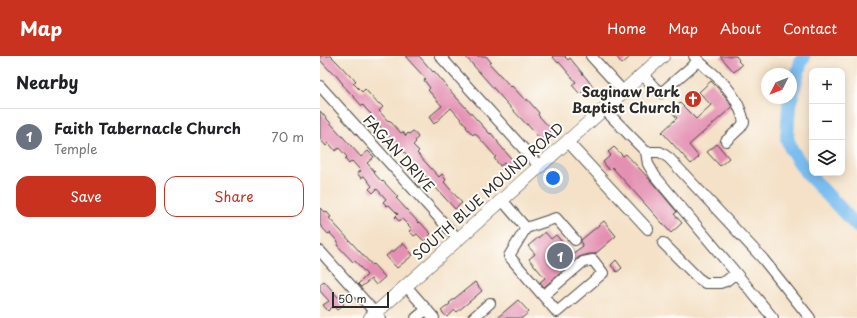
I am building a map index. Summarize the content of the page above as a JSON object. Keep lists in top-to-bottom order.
{
  "streets": {
    "main road": ["SOUTH BLUE MOUND ROAD"],
    "street": ["FAGAN DRIVE"]
  },
  "crossings": [
    ["FAGAN DRIVE", "SOUTH BLUE MOUND ROAD"]
  ],
  "places": {
    "church": ["Saginaw Park Baptist Church"]
  },
  "scale_bar": "50 m",
  "north": "bottom left",
  "page": {
    "header": "Map",
    "nav": [
      "Home",
      "Map",
      "About",
      "Contact"
    ],
    "heading": "Nearby",
    "map_buttons": ["+", "−"],
    "list": [
      {
        "mark": "1",
        "name": "Faith Tabernacle Church",
        "note": "Temple",
        "value": "70 m"
      }
    ],
    "buttons": ["Save", "Share"],
    "pins": "1",
    "scale": "50 m"
  }
}
